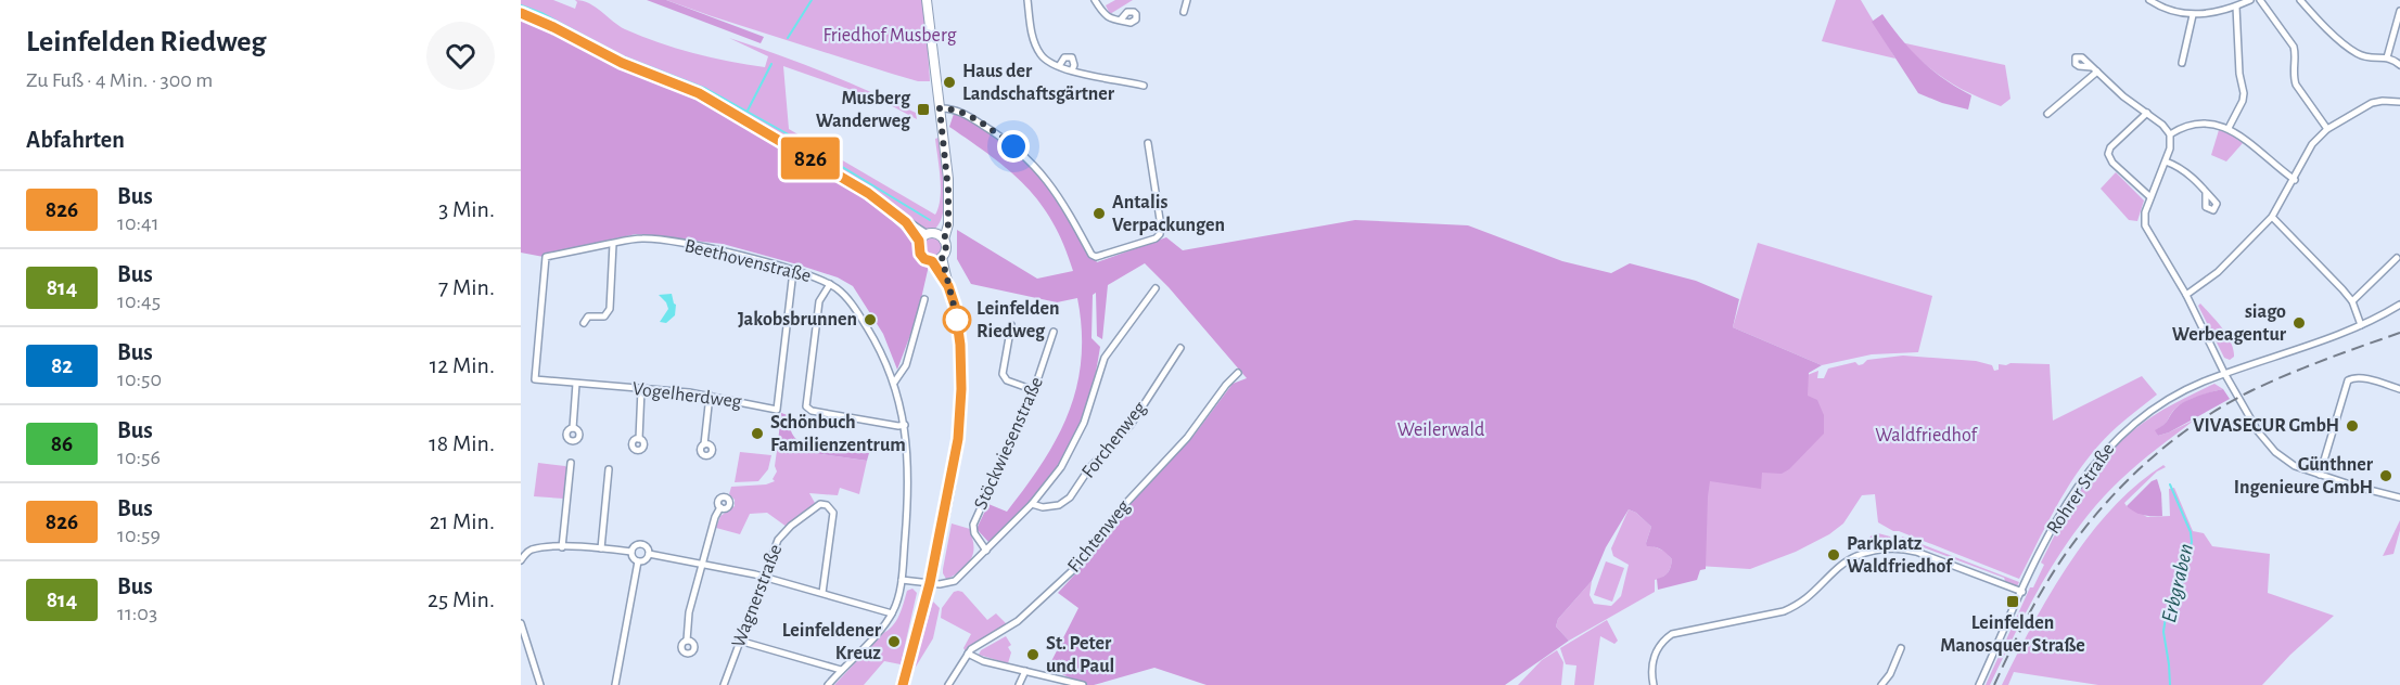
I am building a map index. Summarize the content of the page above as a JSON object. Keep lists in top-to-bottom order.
{
  "streets": {
    "street": [
      "Beethovenstraße",
      "Vogelherdweg",
      "Forchenweg",
      "Stöckwiesenstraße",
      "Rohrer Straße",
      "Fichtenweg",
      "Wagnerstraße"
    ]
  },
  "crossings": [
    ["Beethovenstraße", "Vogelherdweg"]
  ],
  "water": ["Erbgraben"],
  "parks": ["Friedhof Musberg", "Weilerwald", "Waldfriedhof"],
  "places": {
    "other": [
      "Haus der Landschaftsgärtner",
      "Antalis Verpackungen",
      "Jakobsbrunnen",
      "Leinfelden Riedweg",
      "siago Werbeagentur",
      "VIVASECUR GmbH",
      "Schönbuch Familienzentrum",
      "Günthner Ingenieure GmbH",
      "Parkplatz Waldfriedhof",
      "Leinfeldener Kreuz",
      "St. Peter und Paul"
    ],
    "transit": ["Musberg Wanderweg", "Leinfelden Manosquer Straße"]
  },
  "lines": ["bus line 826"],
  "page": {
    "heading": [
      ["Leinfelden Riedweg", "Zu Fuß · 4 Min. · 300 m"],
      "Abfahrten"
    ],
    "on_map": "826",
    "list": [
      {
        "mark": "826",
        "name": "Bus",
        "note": "10:41",
        "value": "3 Min."
      },
      {
        "mark": "814",
        "name": "Bus",
        "note": "10:45",
        "value": "7 Min."
      },
      {
        "mark": "82",
        "name": "Bus",
        "note": "10:50",
        "value": "12 Min."
      },
      {
        "mark": "86",
        "name": "Bus",
        "note": "10:56",
        "value": "18 Min."
      },
      {
        "mark": "826",
        "name": "Bus",
        "note": "10:59",
        "value": "21 Min."
      },
      {
        "mark": "814",
        "name": "Bus",
        "note": "11:03",
        "value": "25 Min."
      }
    ]
  }
}
